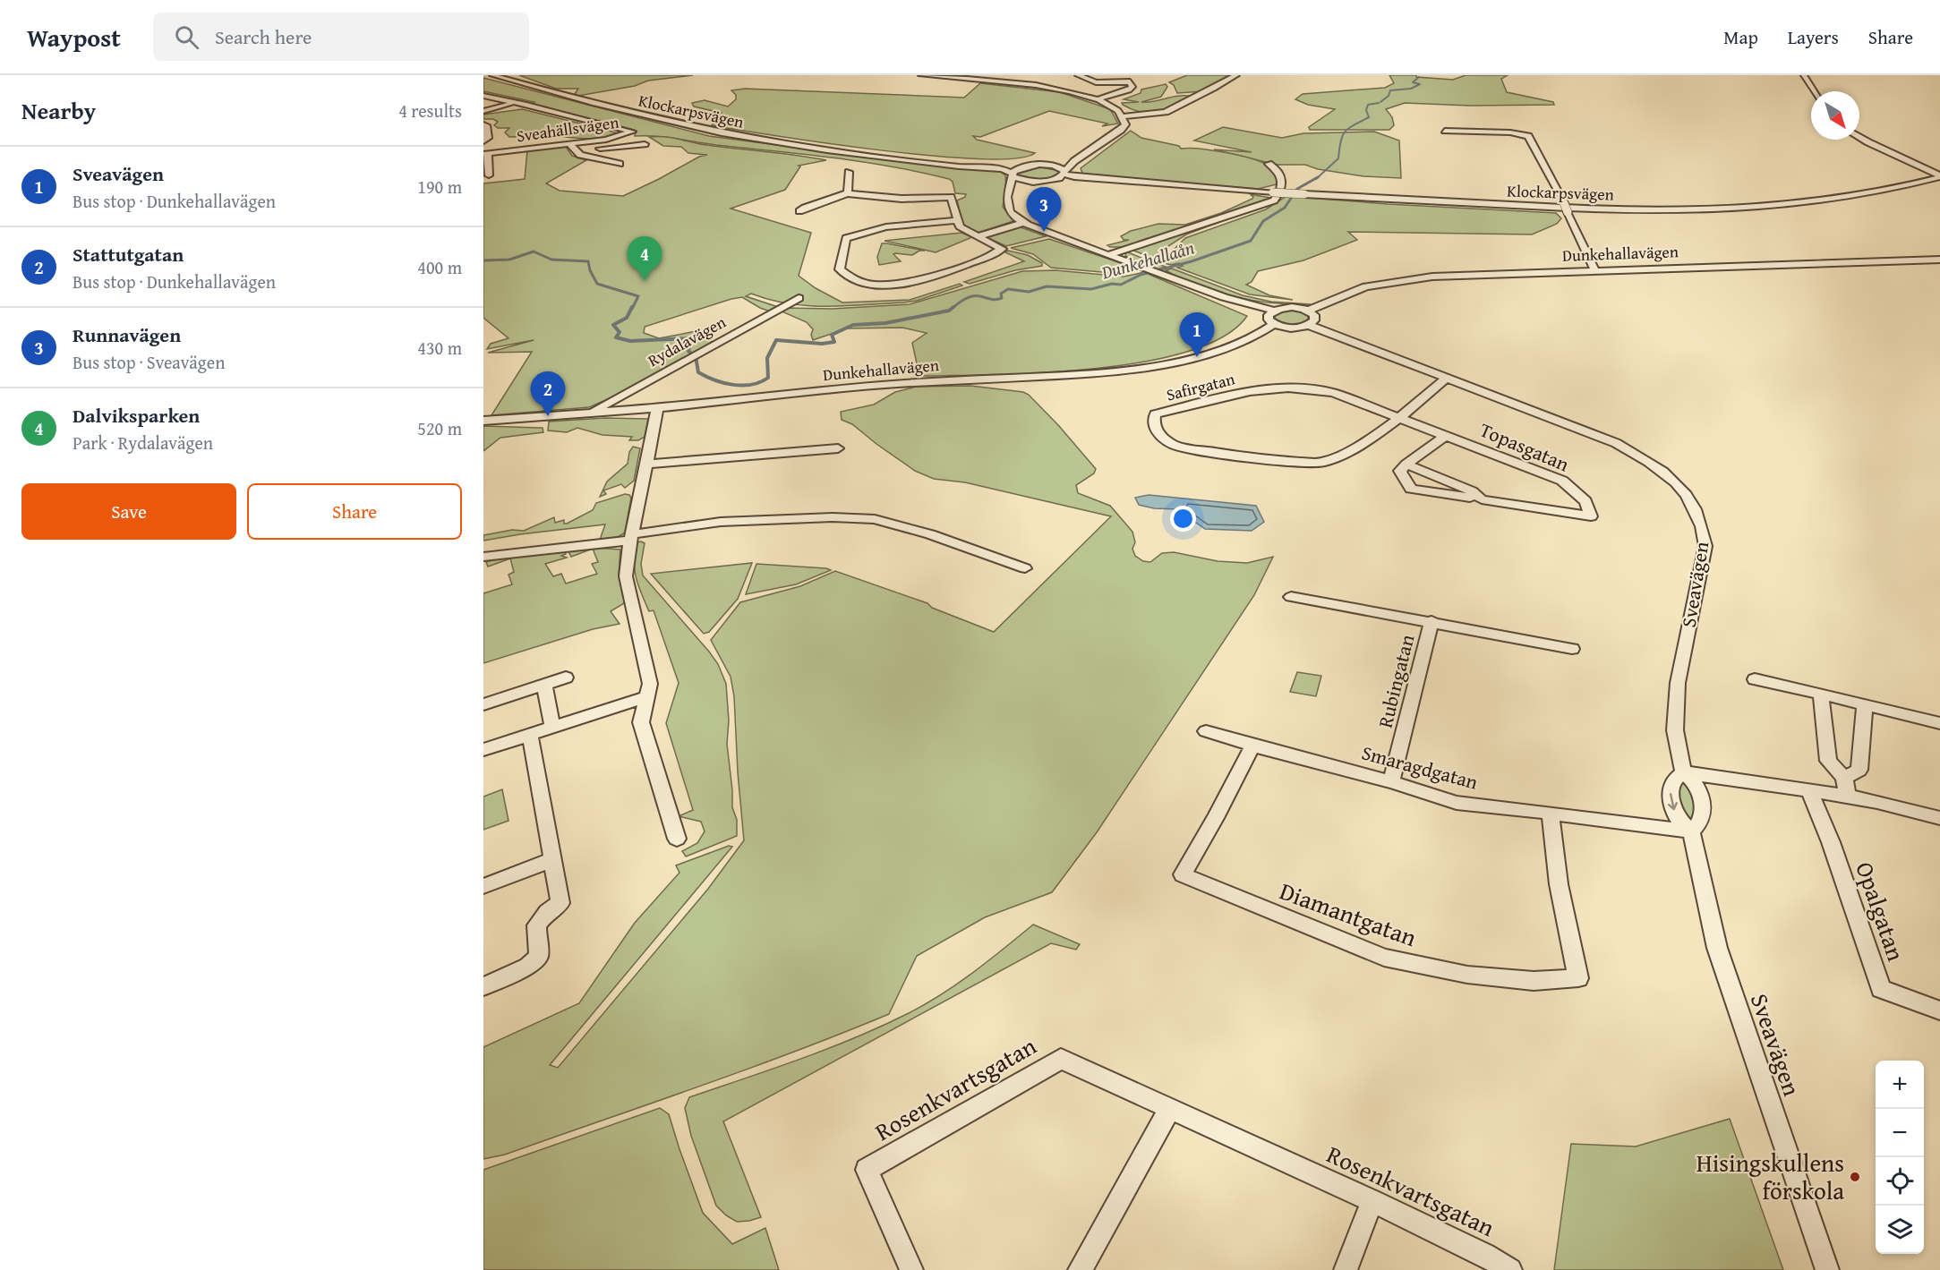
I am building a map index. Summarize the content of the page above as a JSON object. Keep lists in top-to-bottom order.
{
  "streets": {
    "street": [
      "Klockarpsvägen",
      "Sveahällsvägen",
      "Dunkehallavägen",
      "Rydalavägen",
      "Safirgatan",
      "Topasgatan",
      "Sveavägen",
      "Rubingatan",
      "Smaragdgatan",
      "Opalgatan",
      "Diamantgatan",
      "Rosenkvartsgatan"
    ]
  },
  "crossings": [
    ["Dunkehallavägen", "Rydalavägen"],
    ["Safirgatan", "Topasgatan"],
    ["Safirgatan", "Sveavägen"],
    ["Sveavägen", "Smaragdgatan"],
    ["Rubingatan", "Smaragdgatan"],
    ["Smaragdgatan", "Diamantgatan"]
  ],
  "water": ["Dunkehallaån"],
  "places": ["Hisingskullens förskola"],
  "north": "bottom right",
  "page": {
    "header": "Waypost",
    "search": "Search here",
    "nav": ["Map", "Layers", "Share"],
    "heading": ["Nearby", "4 results"],
    "list": [
      {
        "mark": "1",
        "name": "Sveavägen",
        "note": "Bus stop · Dunkehallavägen",
        "value": "190 m"
      },
      {
        "mark": "2",
        "name": "Stattutgatan",
        "note": "Bus stop · Dunkehallavägen",
        "value": "400 m"
      },
      {
        "mark": "3",
        "name": "Runnavägen",
        "note": "Bus stop · Sveavägen",
        "value": "430 m"
      },
      {
        "mark": "4",
        "name": "Dalviksparken",
        "note": "Park · Rydalavägen",
        "value": "520 m"
      }
    ],
    "pins": [
      "3",
      "4",
      "1",
      "2"
    ],
    "buttons": ["Save", "Share"],
    "map_buttons": ["+", "−"]
  }
}
